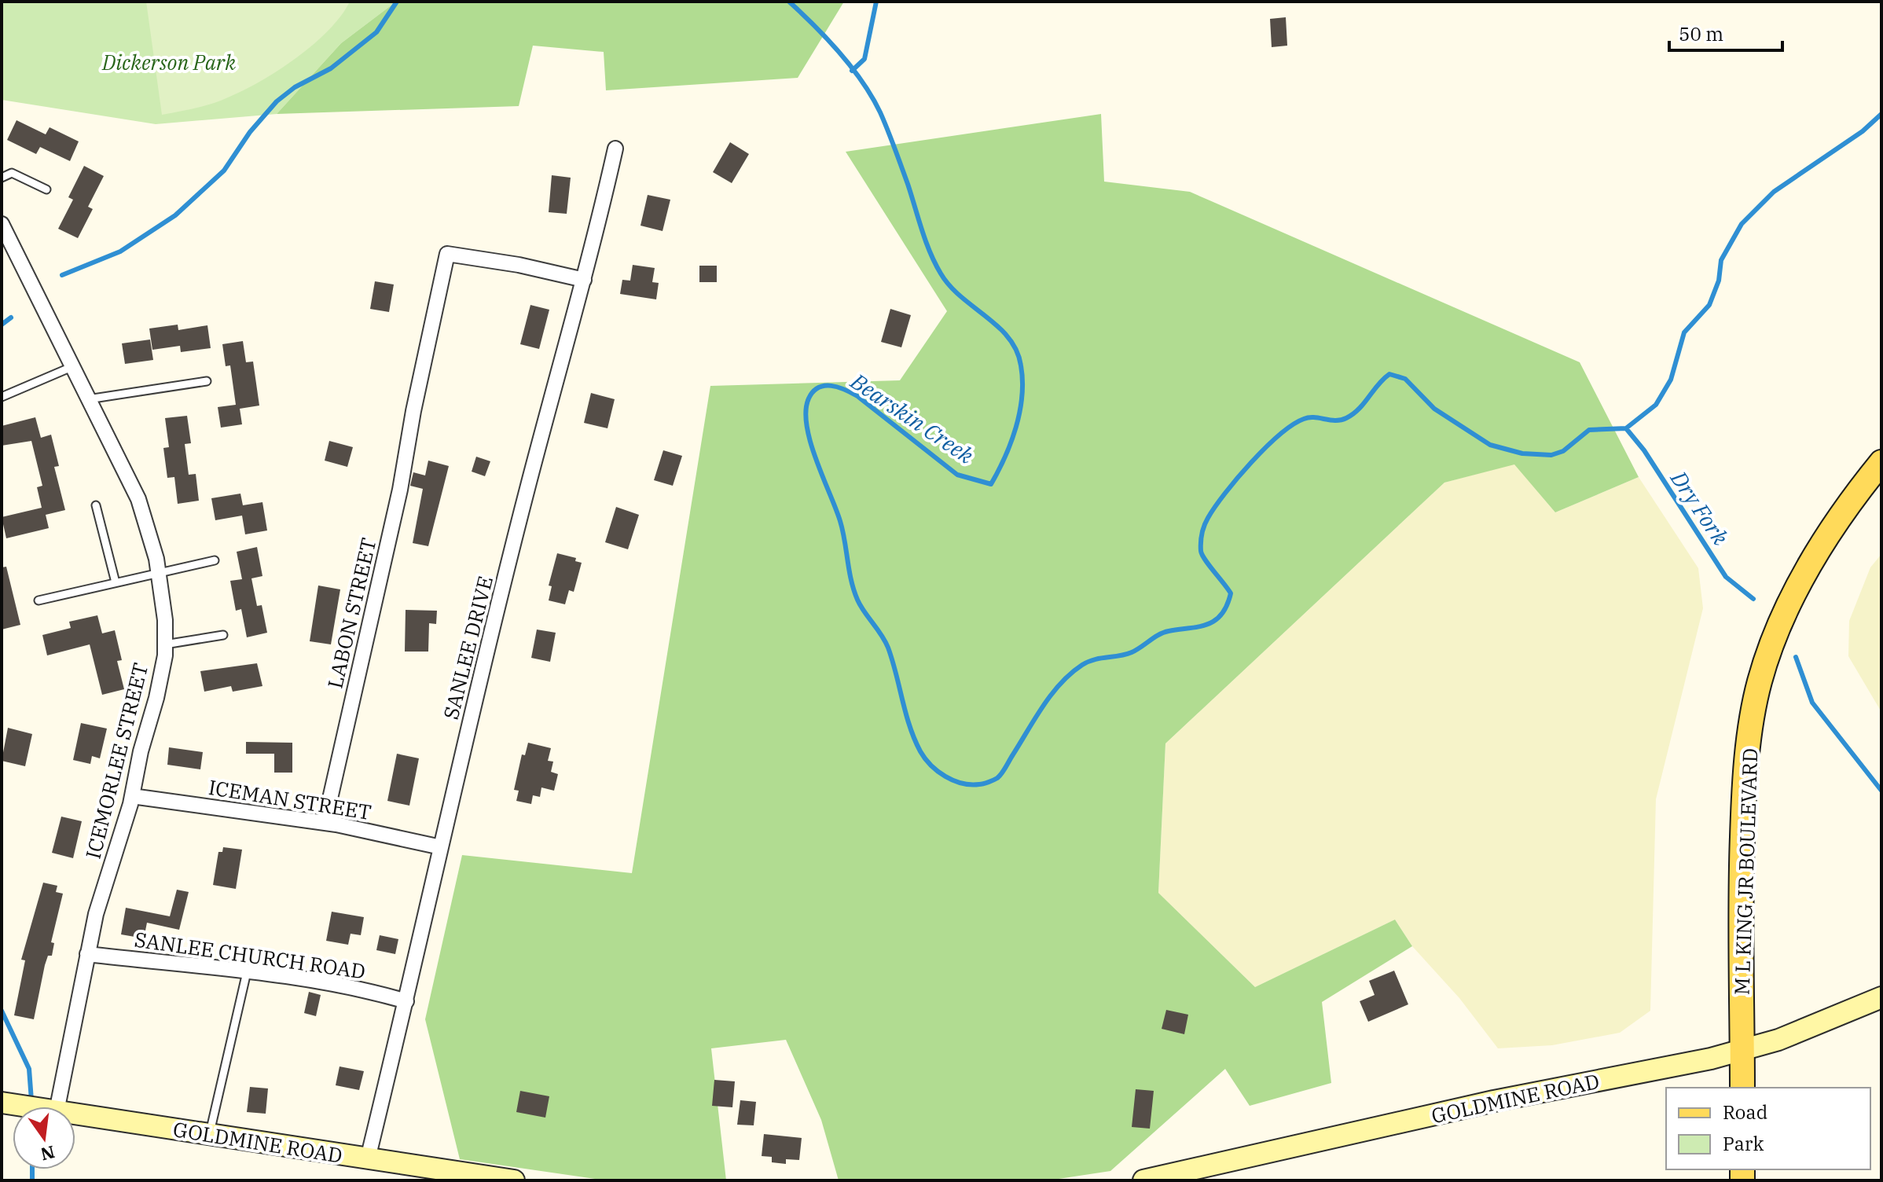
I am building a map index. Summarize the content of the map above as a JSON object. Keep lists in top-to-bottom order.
{
  "streets": {
    "main road": ["M L KING JR BOULEVARD", "GOLDMINE ROAD"],
    "street": [
      "LABON STREET",
      "SANLEE DRIVE",
      "ICEMORLEE STREET",
      "ICEMAN STREET",
      "SANLEE CHURCH ROAD"
    ]
  },
  "crossings": [
    ["LABON STREET", "SANLEE DRIVE"],
    ["LABON STREET", "ICEMAN STREET"],
    ["SANLEE DRIVE", "ICEMAN STREET"],
    ["SANLEE DRIVE", "SANLEE CHURCH ROAD"],
    ["SANLEE DRIVE", "GOLDMINE ROAD"],
    ["ICEMORLEE STREET", "ICEMAN STREET"],
    ["ICEMORLEE STREET", "SANLEE CHURCH ROAD"],
    ["M L KING JR BOULEVARD", "GOLDMINE ROAD"]
  ],
  "water": ["Bearskin Creek", "Dry Fork"],
  "parks": ["Dickerson Park"],
  "legend": ["Road", "Park"],
  "scale_bar": "50 m",
  "north": "bottom"
}
